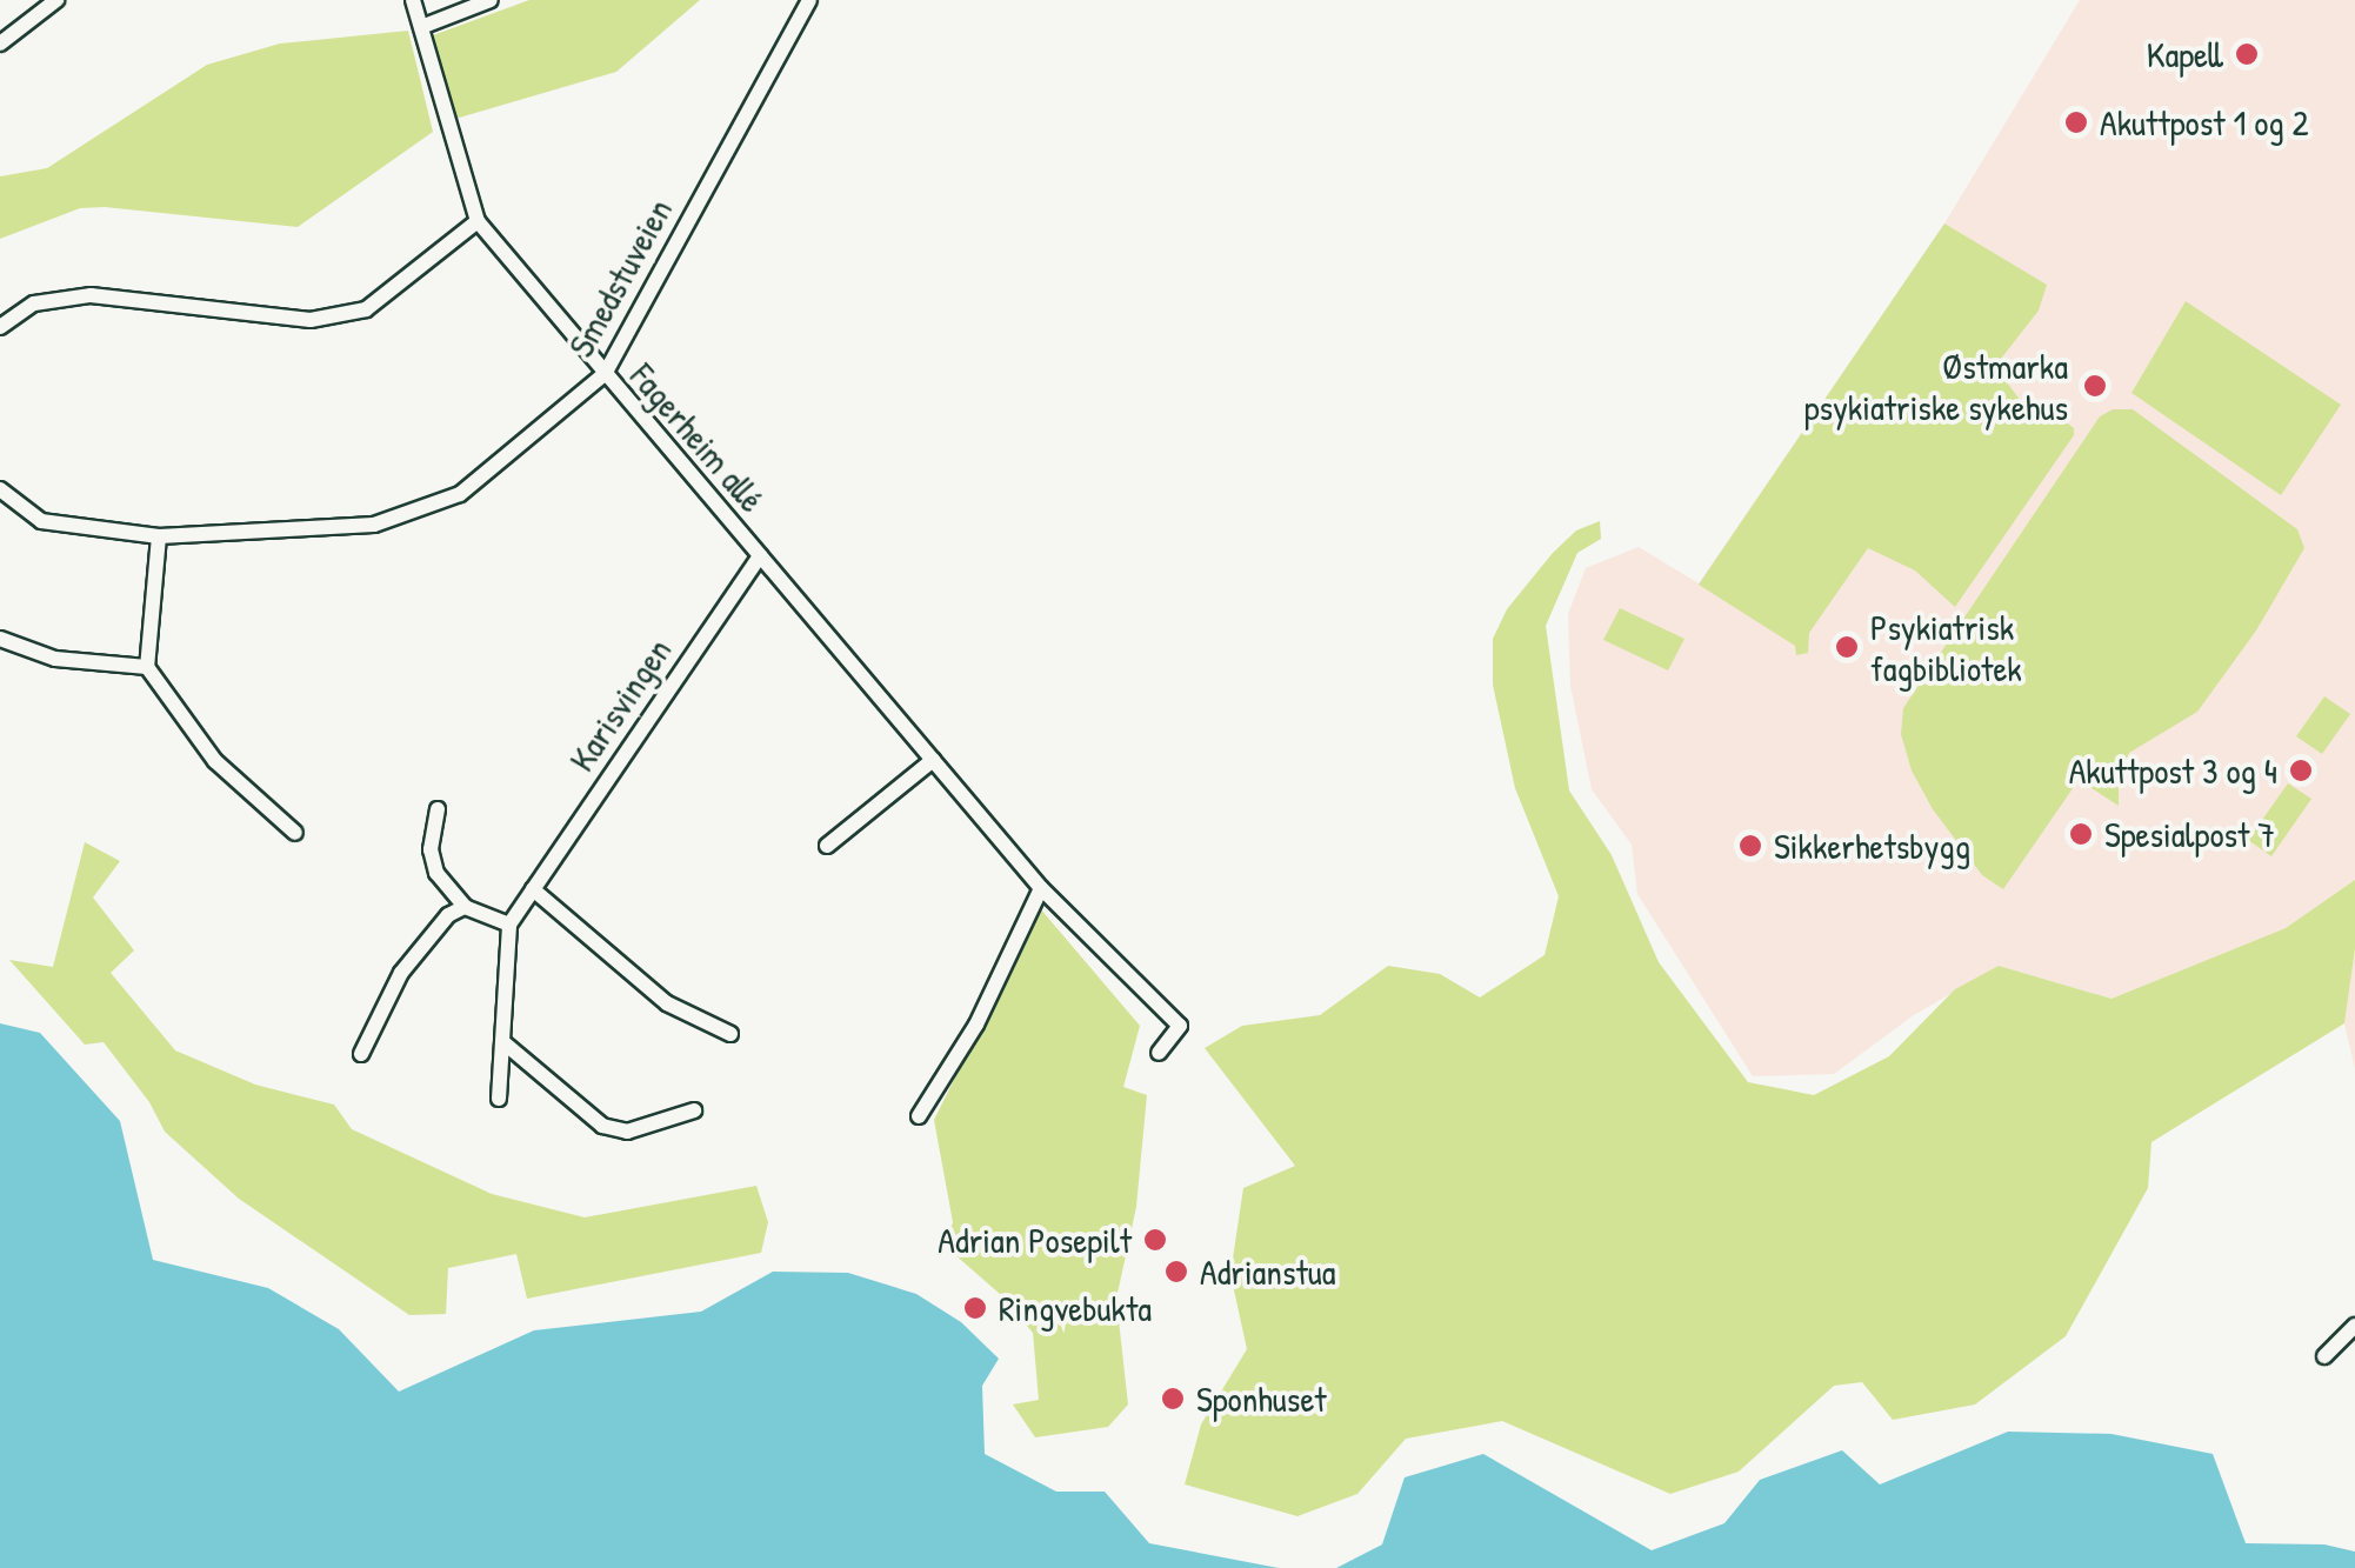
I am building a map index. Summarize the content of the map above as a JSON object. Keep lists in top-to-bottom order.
{
  "streets": {
    "street": ["Smedstuveien", "Fagerheim allé", "Karisvingen"]
  },
  "crossings": [
    ["Smedstuveien", "Fagerheim allé"],
    ["Fagerheim allé", "Karisvingen"]
  ],
  "places": [
    "Kapell",
    "Akuttpost 1 og 2",
    "Østmarka psykiatriske sykehus",
    "Psykiatrisk fagbibliotek",
    "Akuttpost 3 og 4",
    "Spesialpost 7",
    "Sikkerhetsbygg",
    "Adrian Posepilt",
    "Adrianstua",
    "Ringvebukta",
    "Sponhuset"
  ]
}
